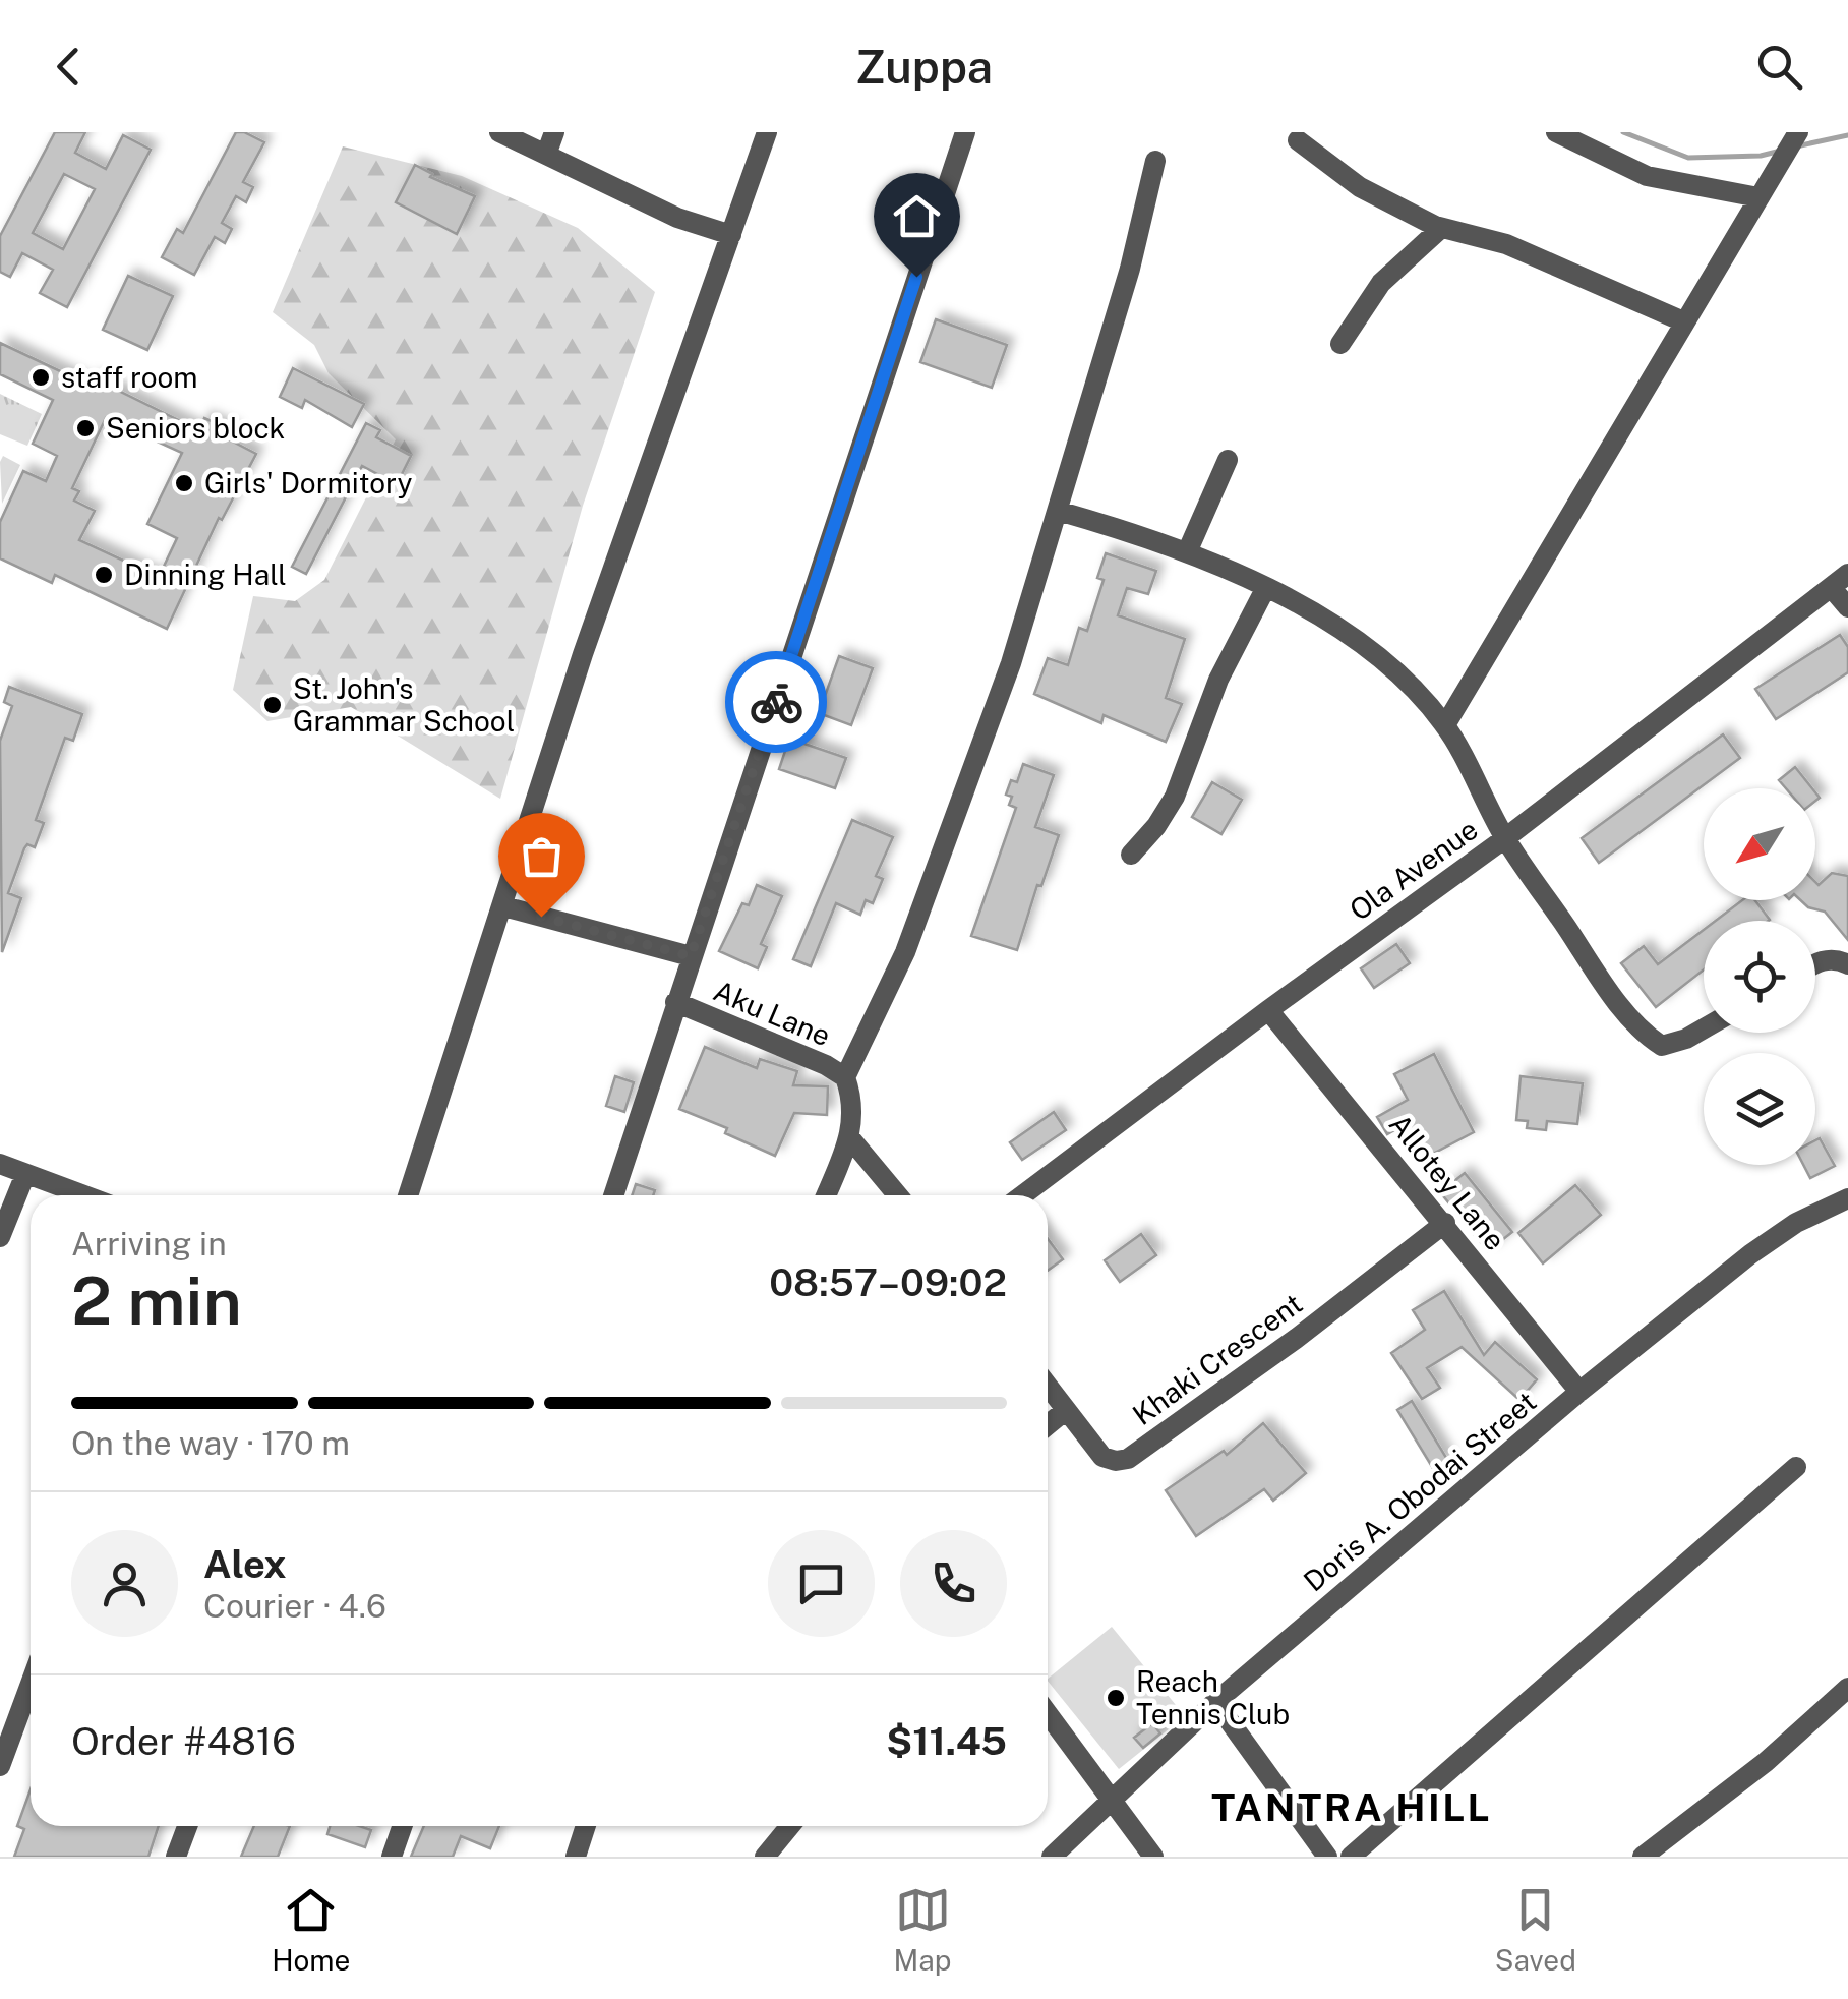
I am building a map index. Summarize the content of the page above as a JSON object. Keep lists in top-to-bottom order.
{
  "streets": {
    "street": [
      "Ola Avenue",
      "Aku Lane",
      "Allotey Lane",
      "Khaki Crescent",
      "Doris A. Obodai Street"
    ]
  },
  "crossings": [
    ["Ola Avenue", "Allotey Lane"],
    ["Allotey Lane", "Khaki Crescent"],
    ["Allotey Lane", "Doris A. Obodai Street"]
  ],
  "districts": ["TANTRA HILL"],
  "places": [
    "staff room",
    "Seniors block",
    "Girls' Dormitory",
    "Dinning Hall",
    "St. John's Grammar School",
    "Reach Tennis Club"
  ],
  "north": "bottom left",
  "page": {
    "header": "Zuppa",
    "heading": ["2 min", "Arriving in", "08:57–09:02"],
    "panel": [
      "Alex",
      "Courier · 4.6",
      "Order #4816",
      "$11.45"
    ],
    "bar": "On the way · 170 m",
    "tabs": ["Home", "Map", "Saved"]
  }
}
